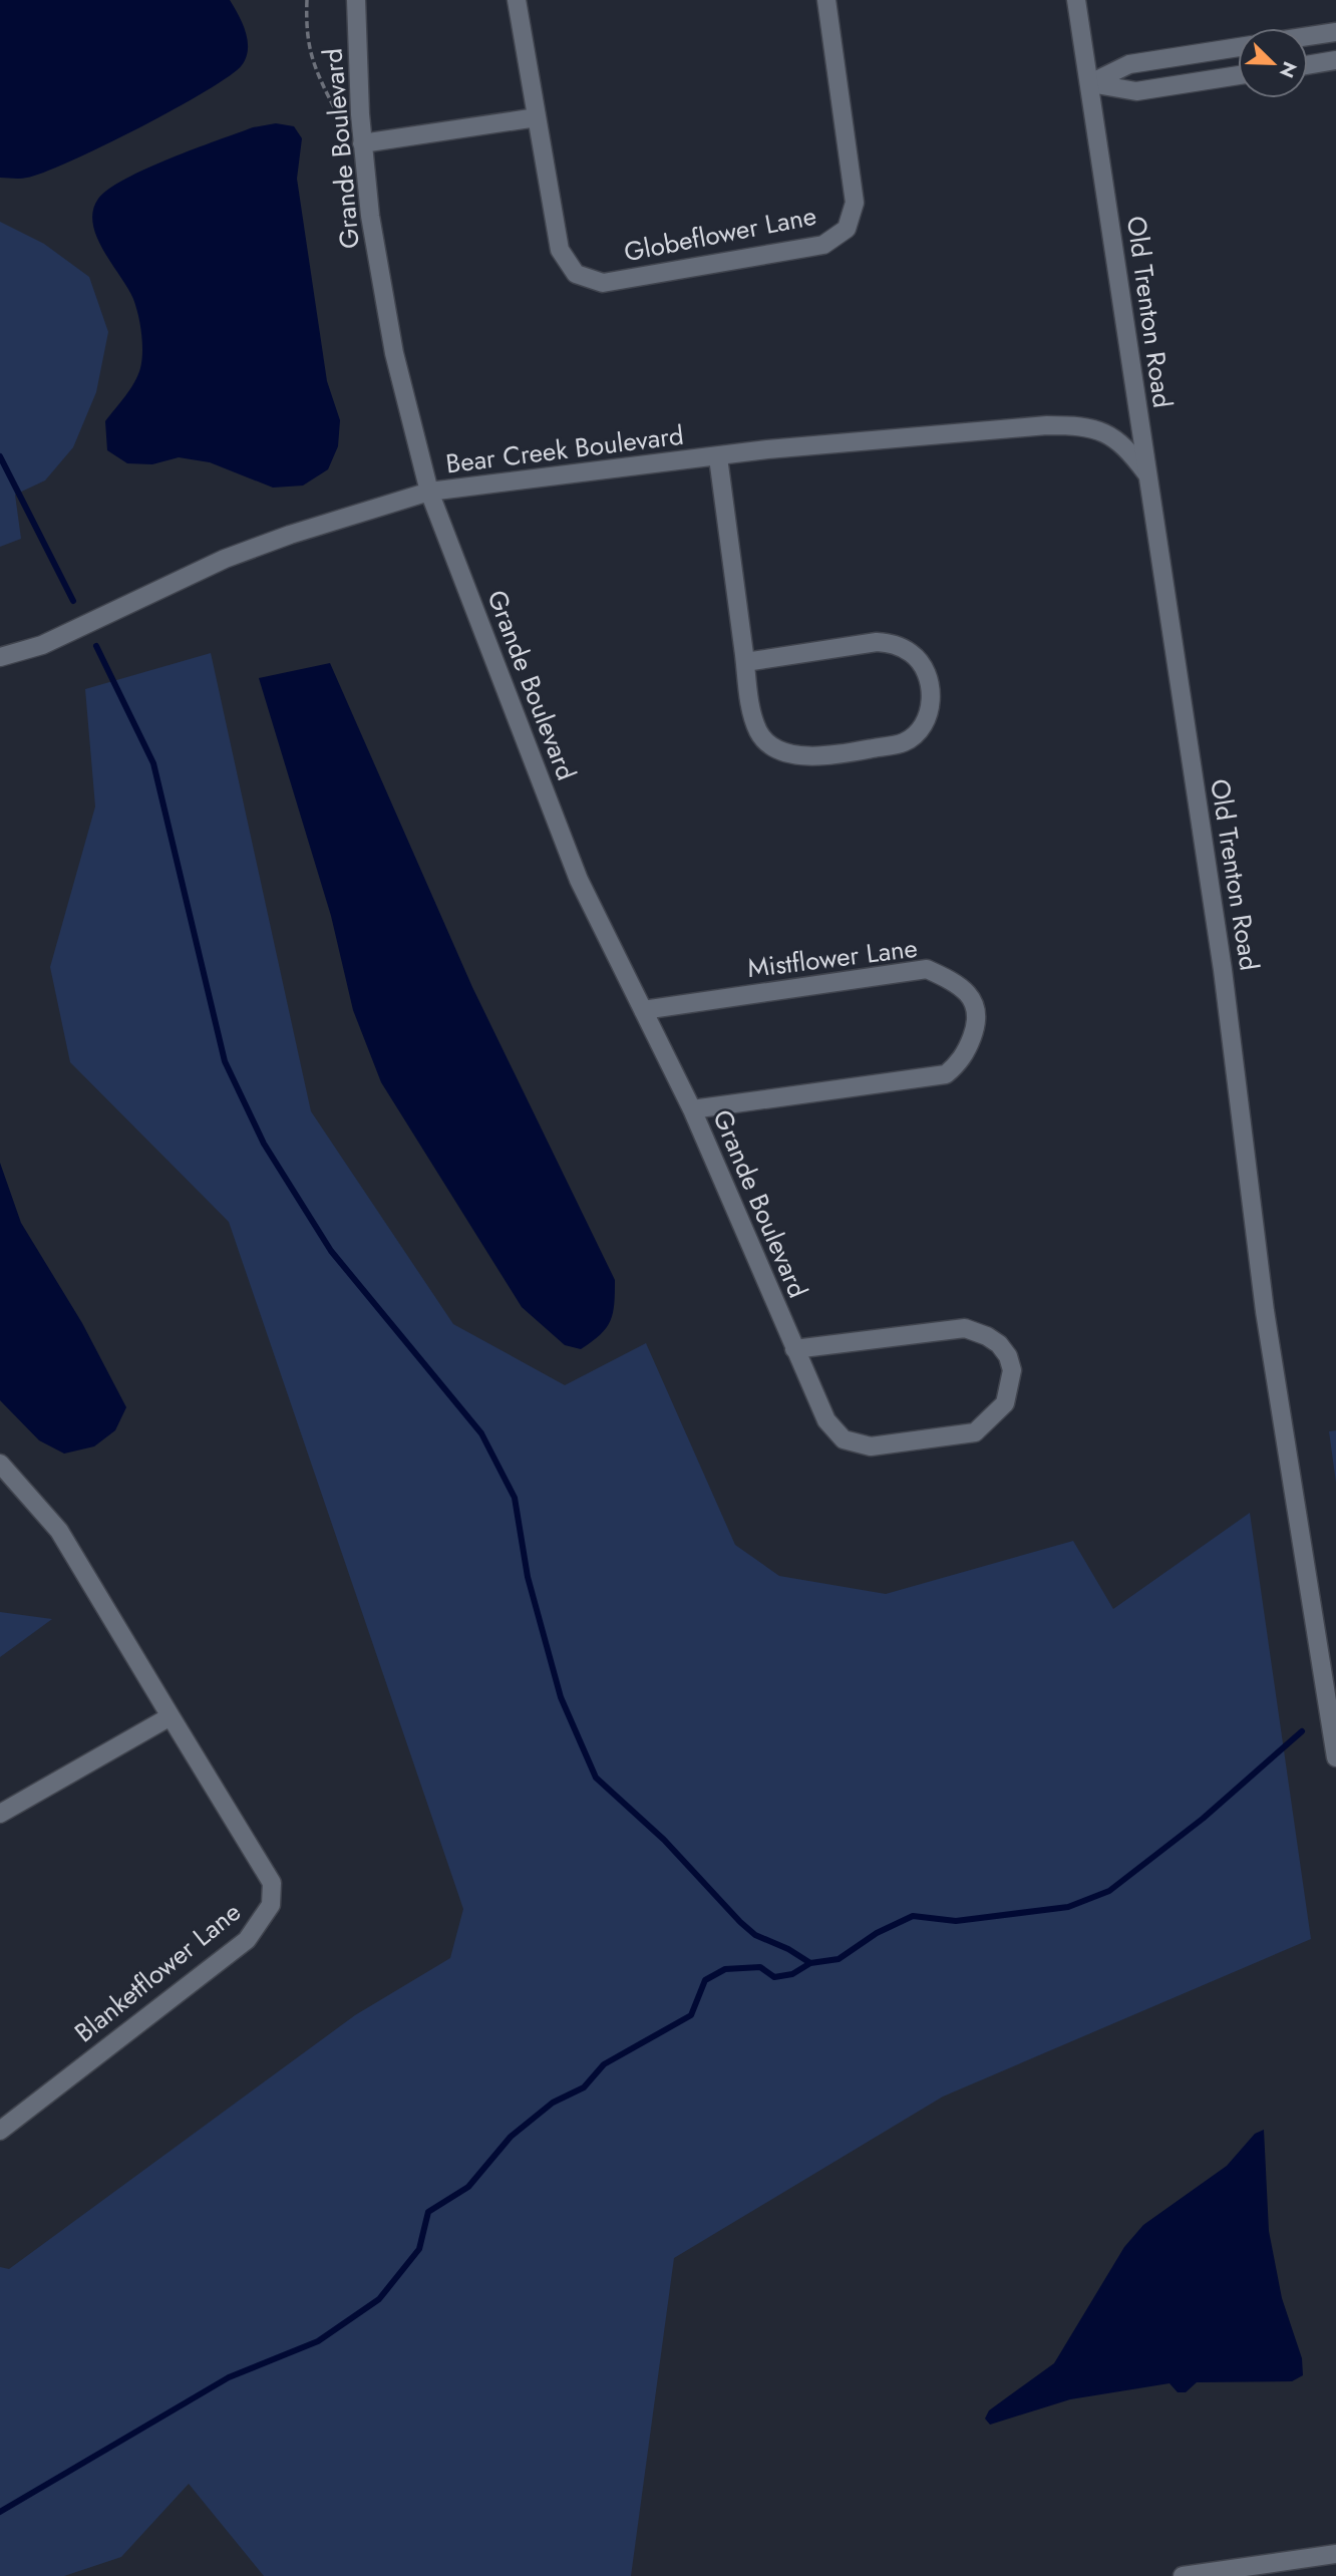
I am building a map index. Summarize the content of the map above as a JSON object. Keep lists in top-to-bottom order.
{
  "streets": {
    "street": [
      "Grande Boulevard",
      "Globeflower Lane",
      "Old Trenton Road",
      "Bear Creek Boulevard",
      "Mistflower Lane",
      "Blanketflower Lane"
    ]
  },
  "crossings": [
    ["Grande Boulevard", "Bear Creek Boulevard"],
    ["Grande Boulevard", "Mistflower Lane"],
    ["Old Trenton Road", "Bear Creek Boulevard"]
  ],
  "north": "bottom right"
}
